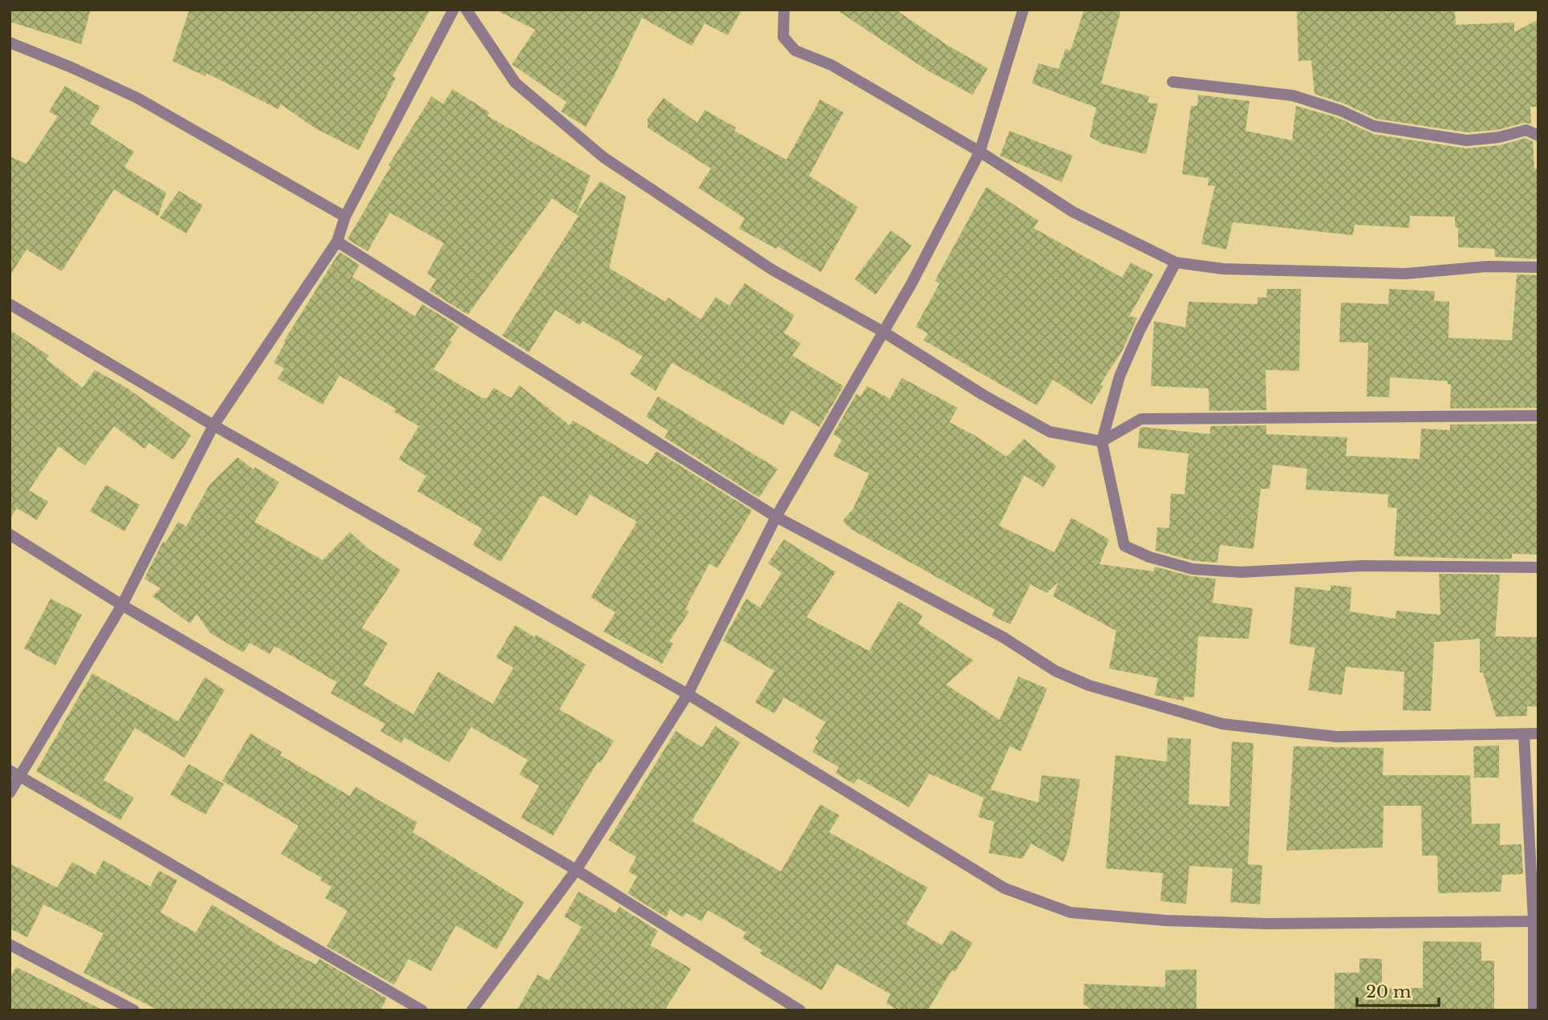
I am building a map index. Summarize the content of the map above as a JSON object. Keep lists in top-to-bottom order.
{
  "scale_bar": "20 m"
}
